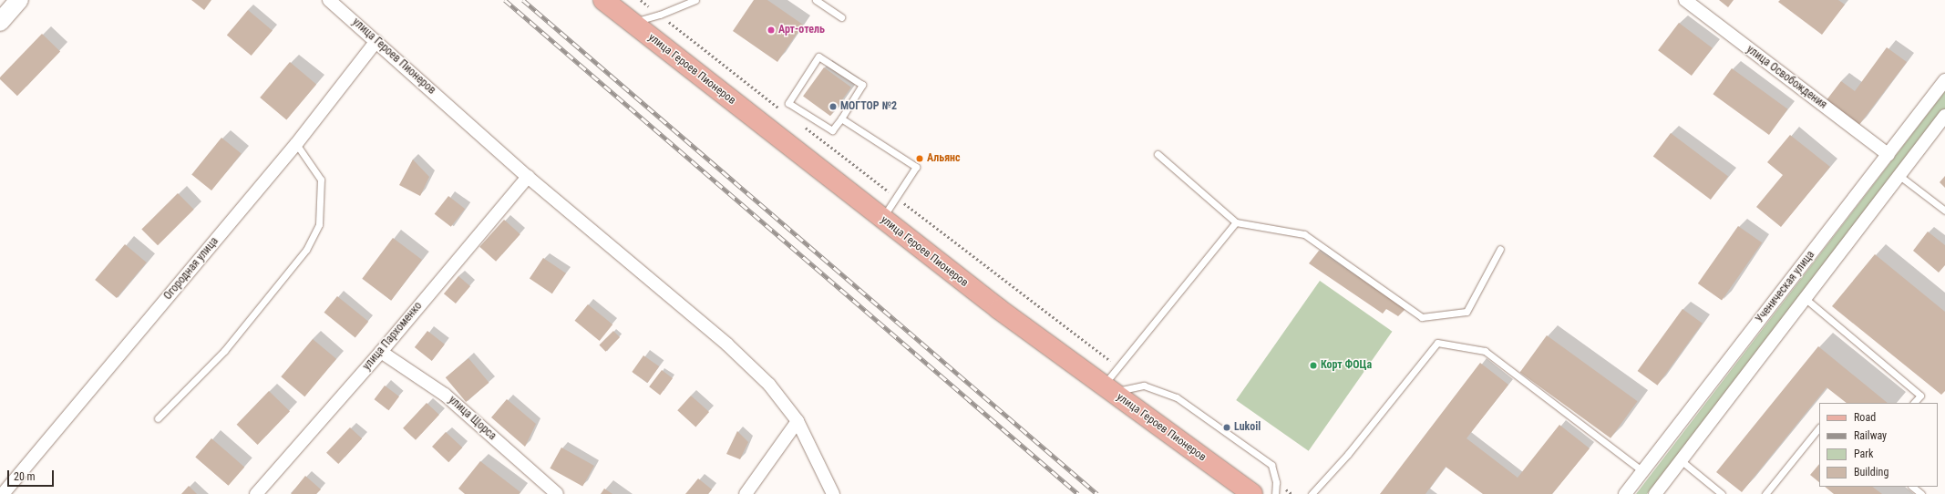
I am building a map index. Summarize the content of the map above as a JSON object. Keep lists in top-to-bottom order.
{
  "streets": {
    "main road": ["улица Героев Пионеров"],
    "street": [
      "улица Освобождения",
      "Огородная улица",
      "Ученическая улица",
      "улица Пархоменко",
      "улица Щорса"
    ]
  },
  "crossings": [
    ["улица Героев Пионеров", "Огородная улица"],
    ["улица Героев Пионеров", "улица Пархоменко"],
    ["улица Освобождения", "Ученическая улица"],
    ["улица Пархоменко", "улица Щорса"]
  ],
  "places": [
    "Арт-отель",
    "МОГТОР №2",
    "Альянс",
    "Корт ФОЦа",
    "Lukoil"
  ],
  "legend": [
    "Road",
    "Railway",
    "Park",
    "Building"
  ],
  "scale_bar": "20 m"
}
